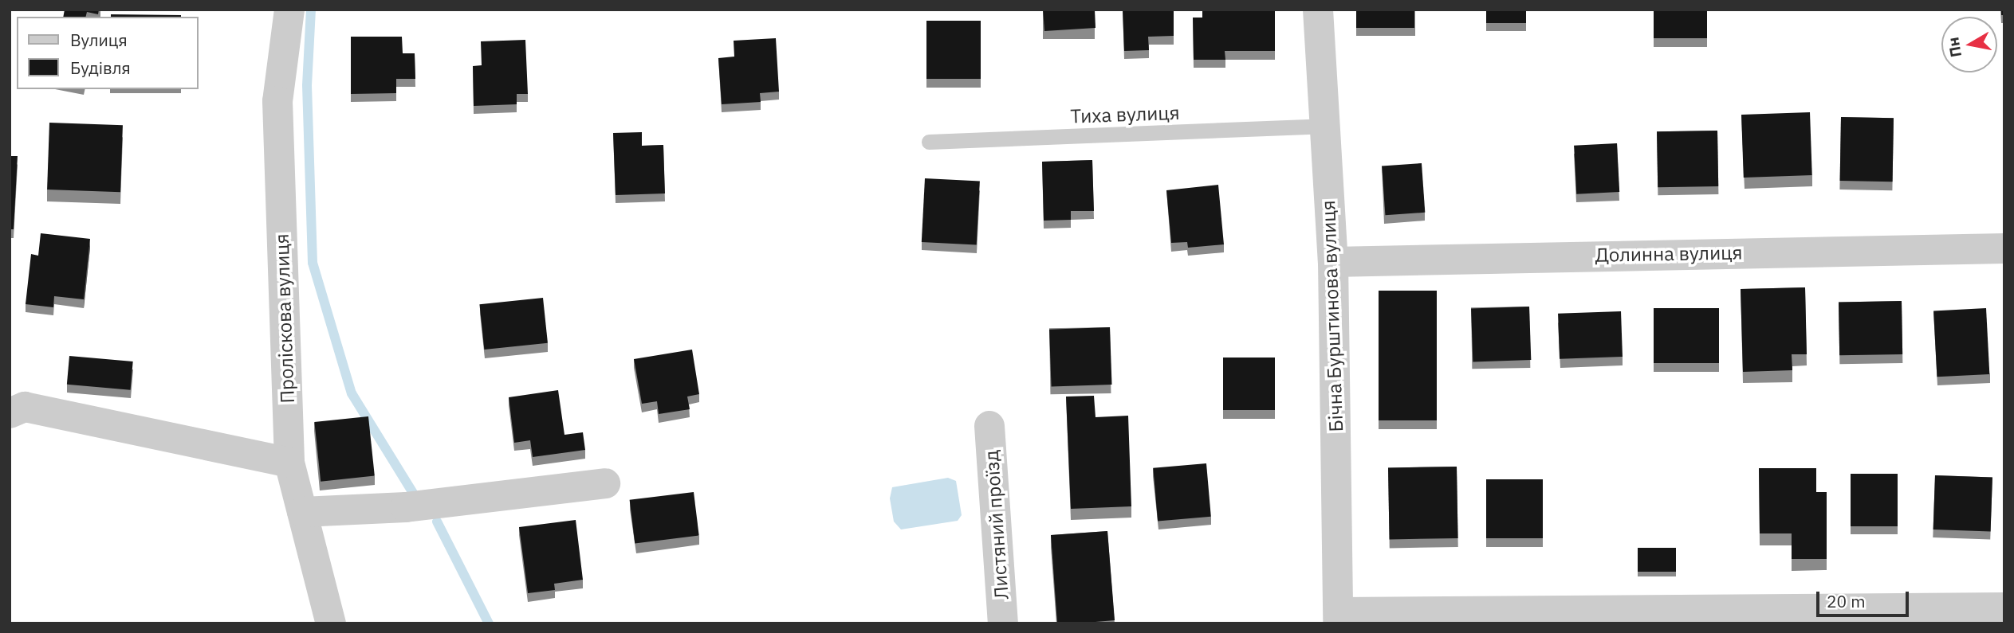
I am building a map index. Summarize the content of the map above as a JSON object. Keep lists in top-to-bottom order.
{
  "streets": {
    "street": [
      "Долинна вулиця",
      "Бічна Бурштинова вулиця",
      "Проліскова вулиця",
      "Листяний проїзд"
    ],
    "lane": ["Тиха вулиця"]
  },
  "crossings": [
    ["Тиха вулиця", "Бічна Бурштинова вулиця"],
    ["Долинна вулиця", "Бічна Бурштинова вулиця"]
  ],
  "legend": ["Вулиця", "Будівля"],
  "scale_bar": "20 m",
  "north": "left"
}
